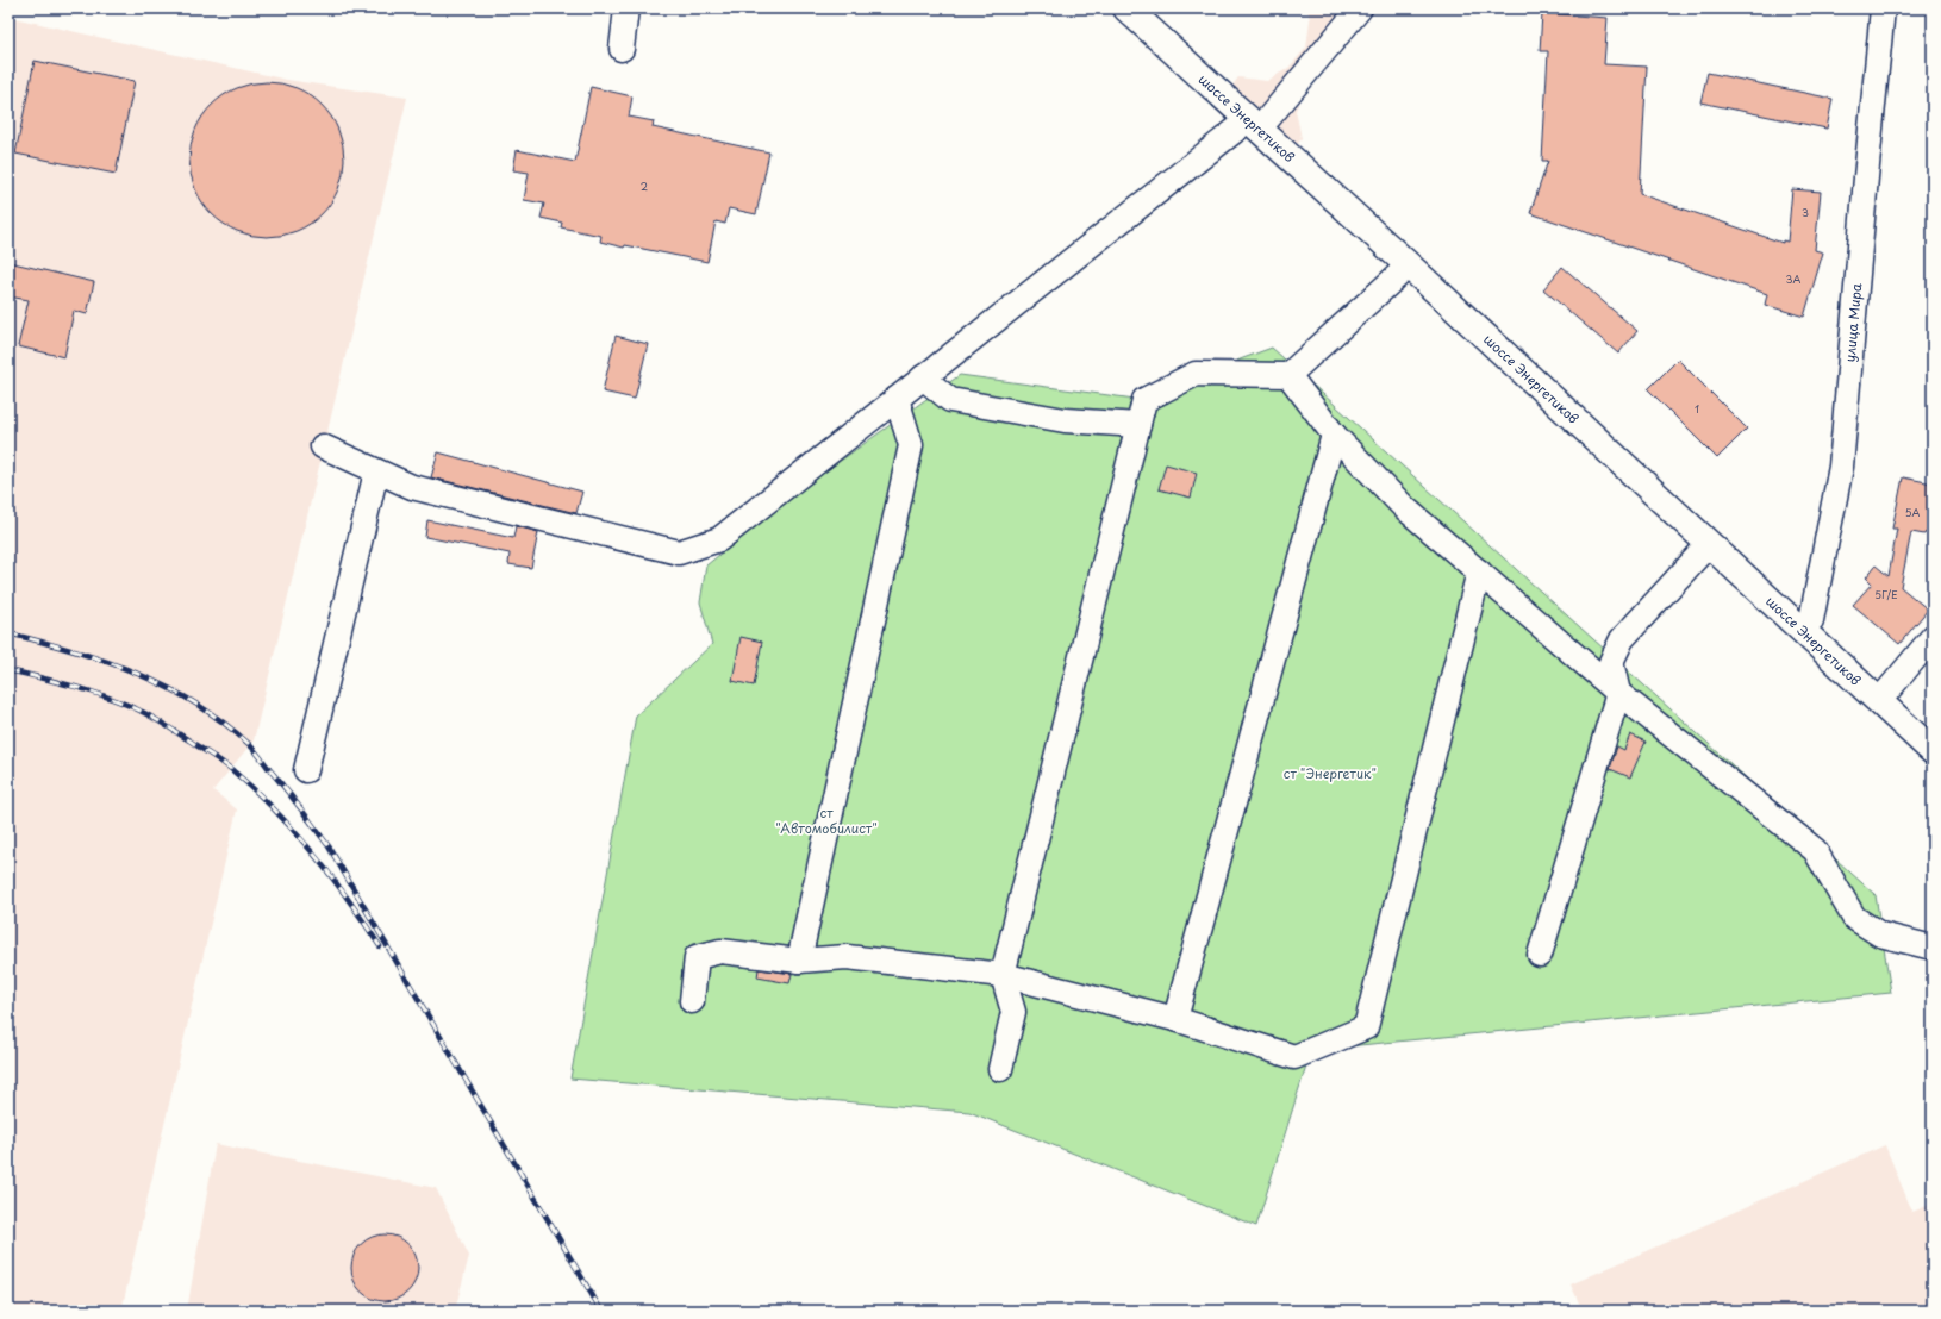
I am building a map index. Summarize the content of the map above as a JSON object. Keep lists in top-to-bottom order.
{
  "streets": {
    "main road": ["шоссе Энергетиков"],
    "street": ["улица Мира"]
  },
  "crossings": [
    ["шоссе Энергетиков", "улица Мира"]
  ],
  "parks": ["ст \"Энергетик\"", "ст \"Автомобилист\""],
  "house_numbers": [
    "2",
    "3",
    "3А",
    "1",
    "5А",
    "5Г/Е"
  ]
}
